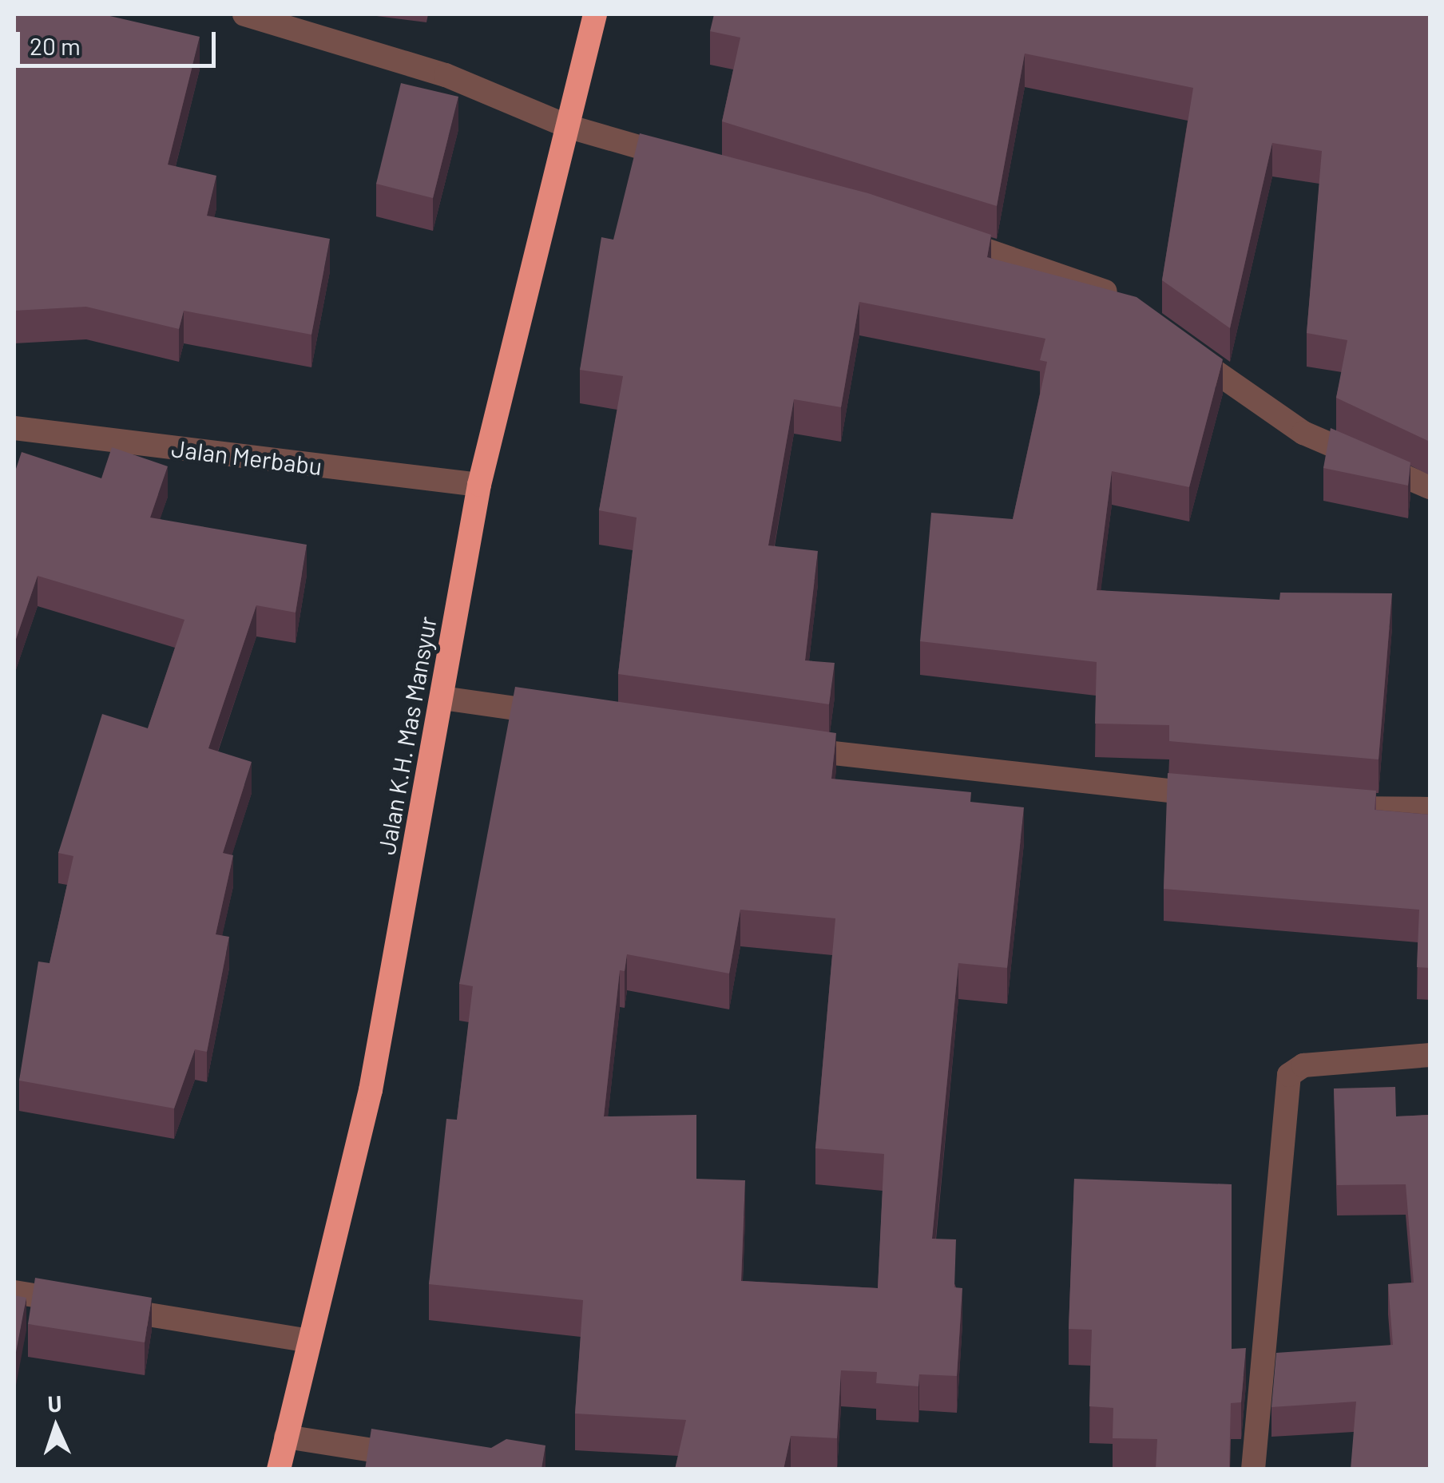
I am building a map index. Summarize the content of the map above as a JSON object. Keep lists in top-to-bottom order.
{
  "streets": {
    "highway": ["Jalan K.H. Mas Mansyur"],
    "street": ["Jalan Merbabu"]
  },
  "crossings": [
    ["Jalan Merbabu", "Jalan K.H. Mas Mansyur"]
  ],
  "scale_bar": "20 m",
  "north": "top"
}
